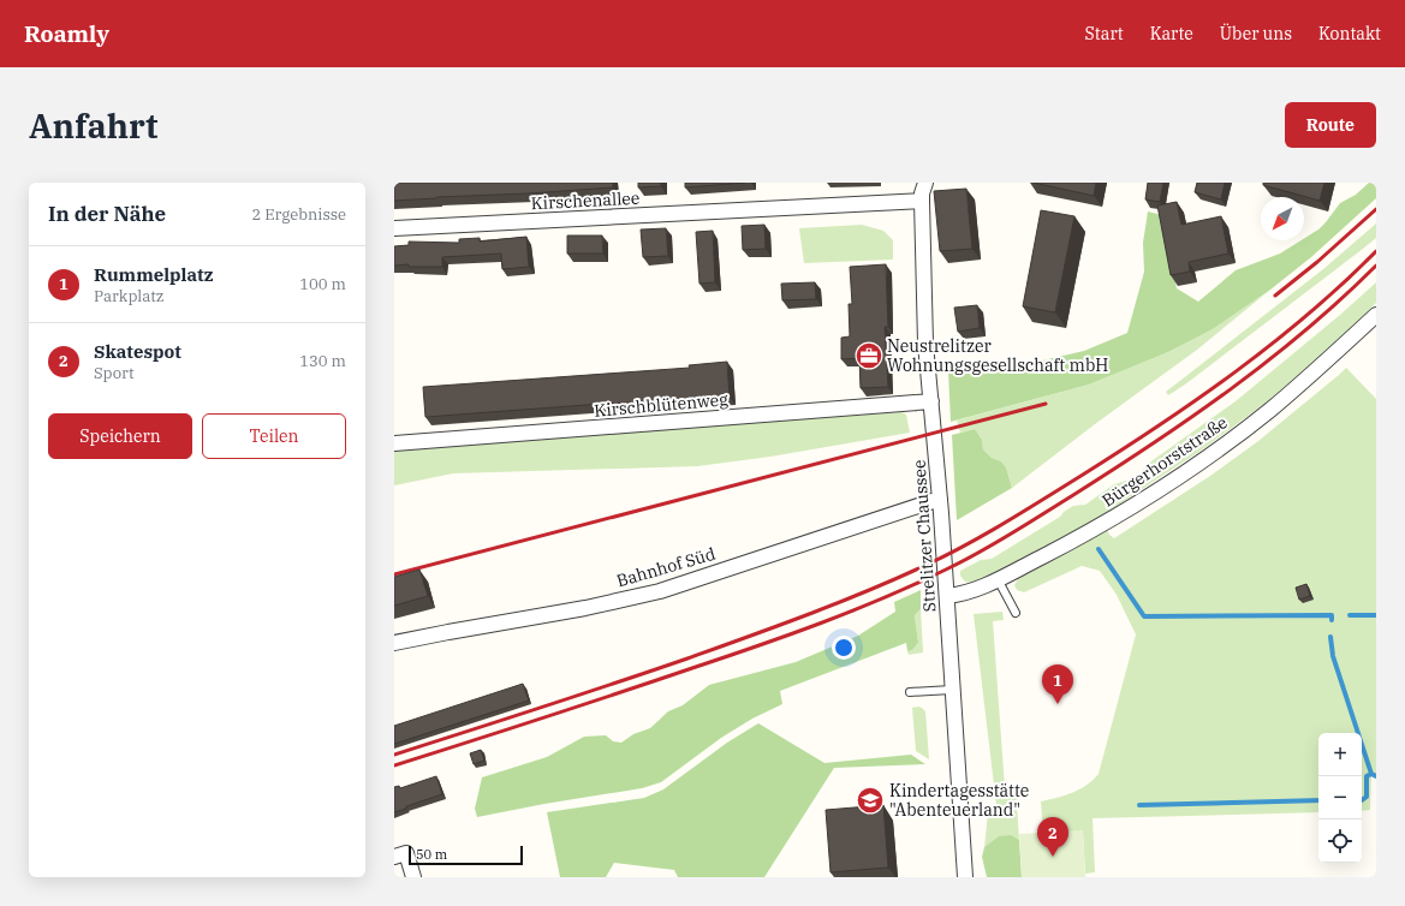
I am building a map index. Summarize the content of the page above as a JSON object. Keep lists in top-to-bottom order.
{
  "streets": {
    "street": [
      "Kirschenallee",
      "Kirschblütenweg",
      "Bürgerhorststraße",
      "Strelitzer Chaussee",
      "Bahnhof Süd"
    ]
  },
  "crossings": [
    ["Kirschenallee", "Strelitzer Chaussee"],
    ["Kirschblütenweg", "Strelitzer Chaussee"],
    ["Bürgerhorststraße", "Strelitzer Chaussee"],
    ["Strelitzer Chaussee", "Bahnhof Süd"]
  ],
  "places": {
    "office": ["Neustrelitzer Wohnungsgesellschaft mbH"],
    "school or university": ["Kindertagesstätte \"Abenteuerland\""]
  },
  "scale_bar": "50 m",
  "north": "bottom left",
  "page": {
    "header": "Roamly",
    "nav": [
      "Start",
      "Karte",
      "Über uns",
      "Kontakt"
    ],
    "buttons": [
      "Route",
      ["Speichern", "Teilen"]
    ],
    "title": "Anfahrt",
    "heading": ["In der Nähe", "2 Ergebnisse"],
    "list": [
      {
        "mark": "1",
        "name": "Rummelplatz",
        "note": "Parkplatz",
        "value": "100 m"
      },
      {
        "mark": "2",
        "name": "Skatespot",
        "note": "Sport",
        "value": "130 m"
      }
    ],
    "pins": ["1", "2"],
    "map_buttons": ["+", "−"],
    "scale": "50 m"
  }
}
